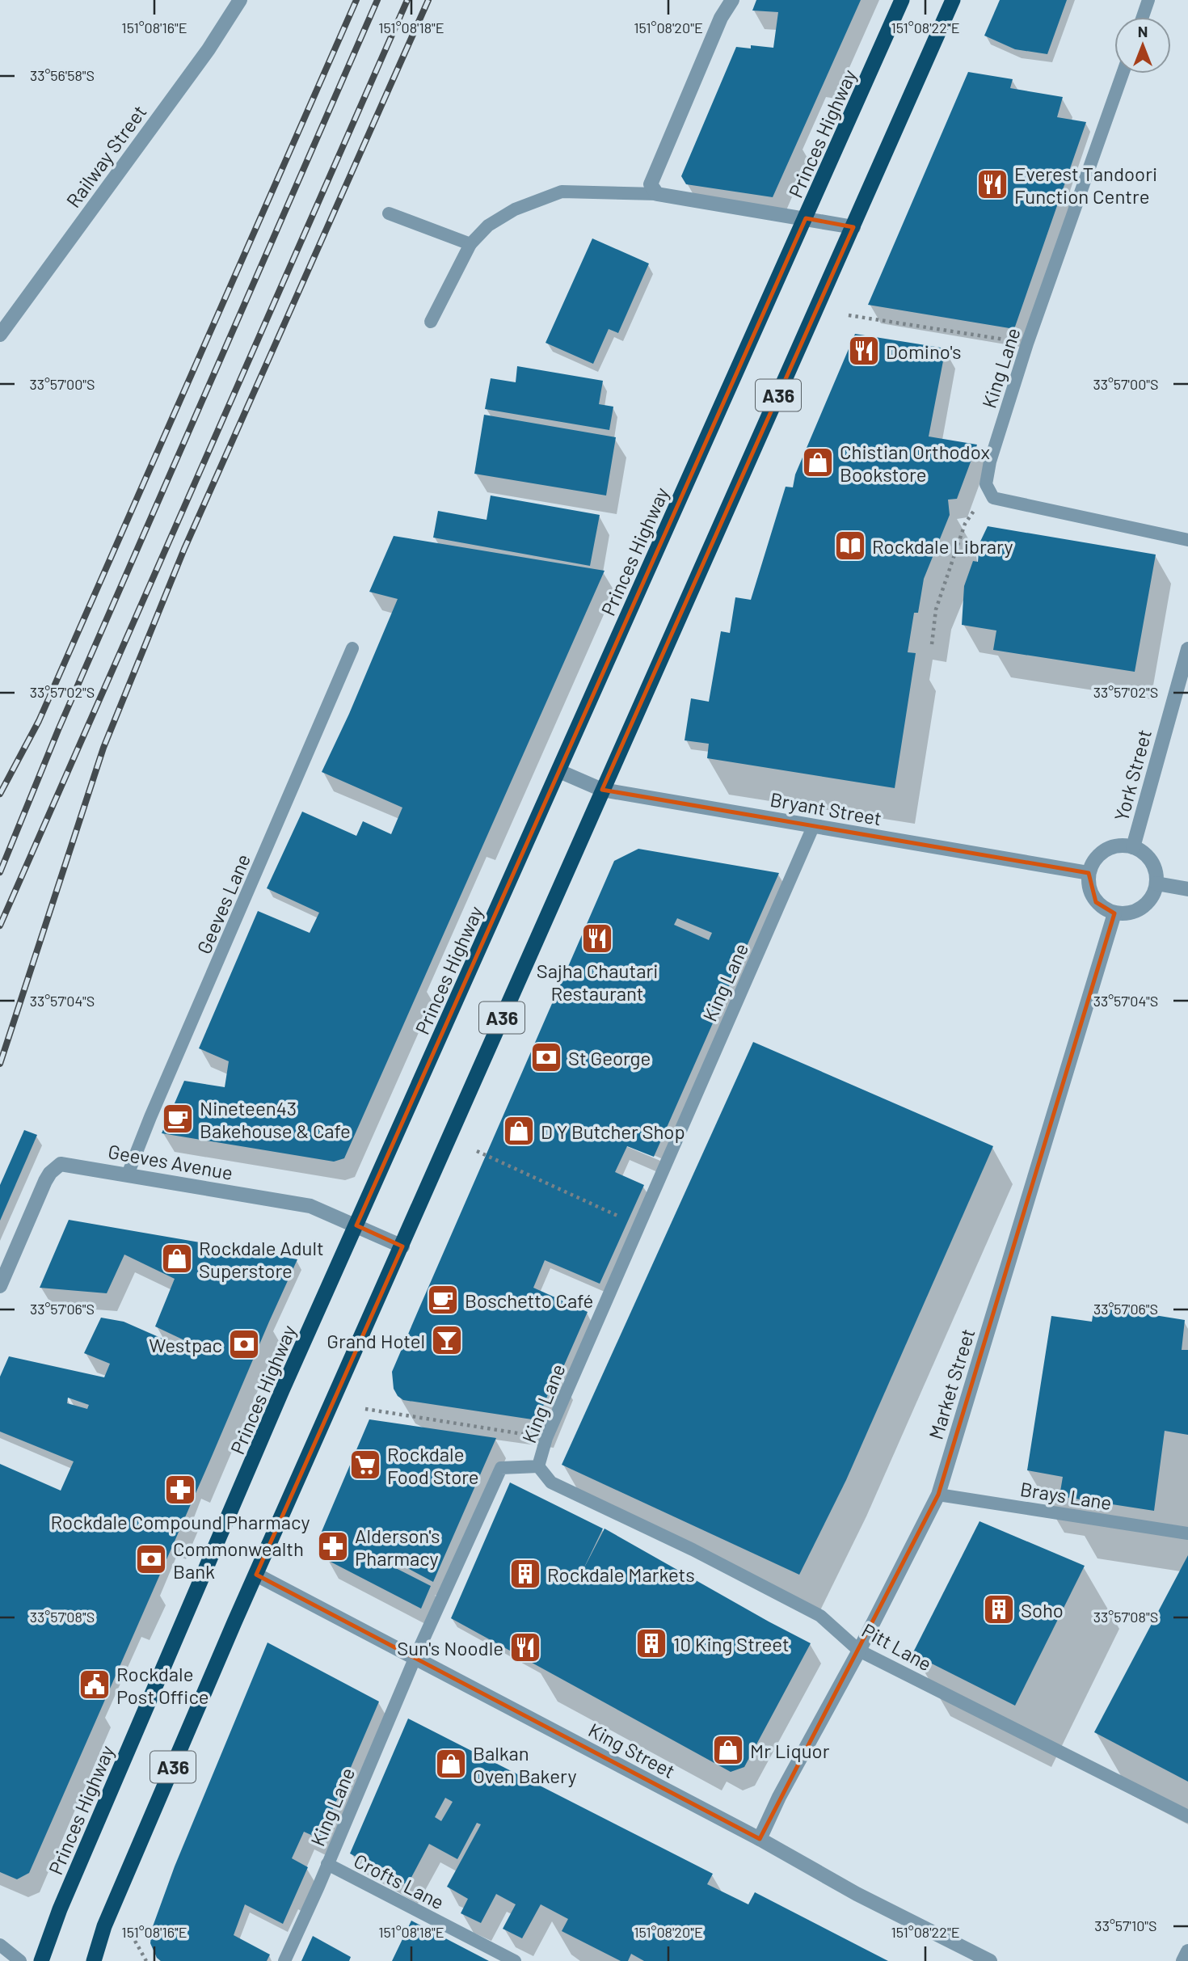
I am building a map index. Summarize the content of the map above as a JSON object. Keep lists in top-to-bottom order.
{
  "streets": {
    "highway": ["Princes Highway", "A36"],
    "street": [
      "Railway Street",
      "York Street",
      "Bryant Street",
      "Geeves Avenue",
      "Market Street",
      "King Street"
    ],
    "lane": [
      "King Lane",
      "Geeves Lane",
      "Brays Lane",
      "Pitt Lane",
      "Crofts Lane"
    ]
  },
  "crossings": [
    ["Princes Highway", "Bryant Street"],
    ["Princes Highway", "Geeves Avenue"],
    ["King Lane", "Bryant Street"],
    ["King Lane", "Pitt Lane"],
    ["King Lane", "King Street"],
    ["King Lane", "Crofts Lane"],
    ["A36", "Bryant Street"],
    ["A36", "Geeves Avenue"],
    ["A36", "King Street"],
    ["York Street", "Bryant Street"],
    ["York Street", "Market Street"],
    ["Bryant Street", "Market Street"],
    ["Geeves Lane", "Geeves Avenue"],
    ["Market Street", "Brays Lane"],
    ["Market Street", "Pitt Lane"],
    ["Market Street", "King Street"]
  ],
  "places": {
    "restaurant": [
      "Everest Tandoori Function Centre",
      "Domino's",
      "Sajha Chautari Restaurant",
      "Sun's Noodle"
    ],
    "shop": [
      "Chistian Orthodox Bookstore",
      "D Y Butcher Shop",
      "Rockdale Adult Superstore",
      "Mr Liquor",
      "Balkan Oven Bakery"
    ],
    "library": ["Rockdale Library"],
    "bank": ["St George", "Westpac", "Commonwealth Bank"],
    "cafe": ["Nineteen43 Bakehouse & Cafe", "Boschetto Café"],
    "bar": ["Grand Hotel"],
    "supermarket": ["Rockdale Food Store"],
    "pharmacy": ["Rockdale Compound Pharmacy", "Alderson's Pharmacy"],
    "building": ["Rockdale Markets", "Soho", "10 King Street"],
    "public building": ["Rockdale Post Office"]
  },
  "north": "top",
  "coordinates": [
    "151°08'16\"E",
    "151°08'18\"E",
    "151°08'20\"E",
    "151°08'22\"E",
    "33°56'58\"S",
    "33°57'00\"S",
    "33°57'02\"S",
    "33°57'04\"S",
    "33°57'06\"S",
    "33°57'08\"S",
    "33°57'10\"S"
  ]
}
